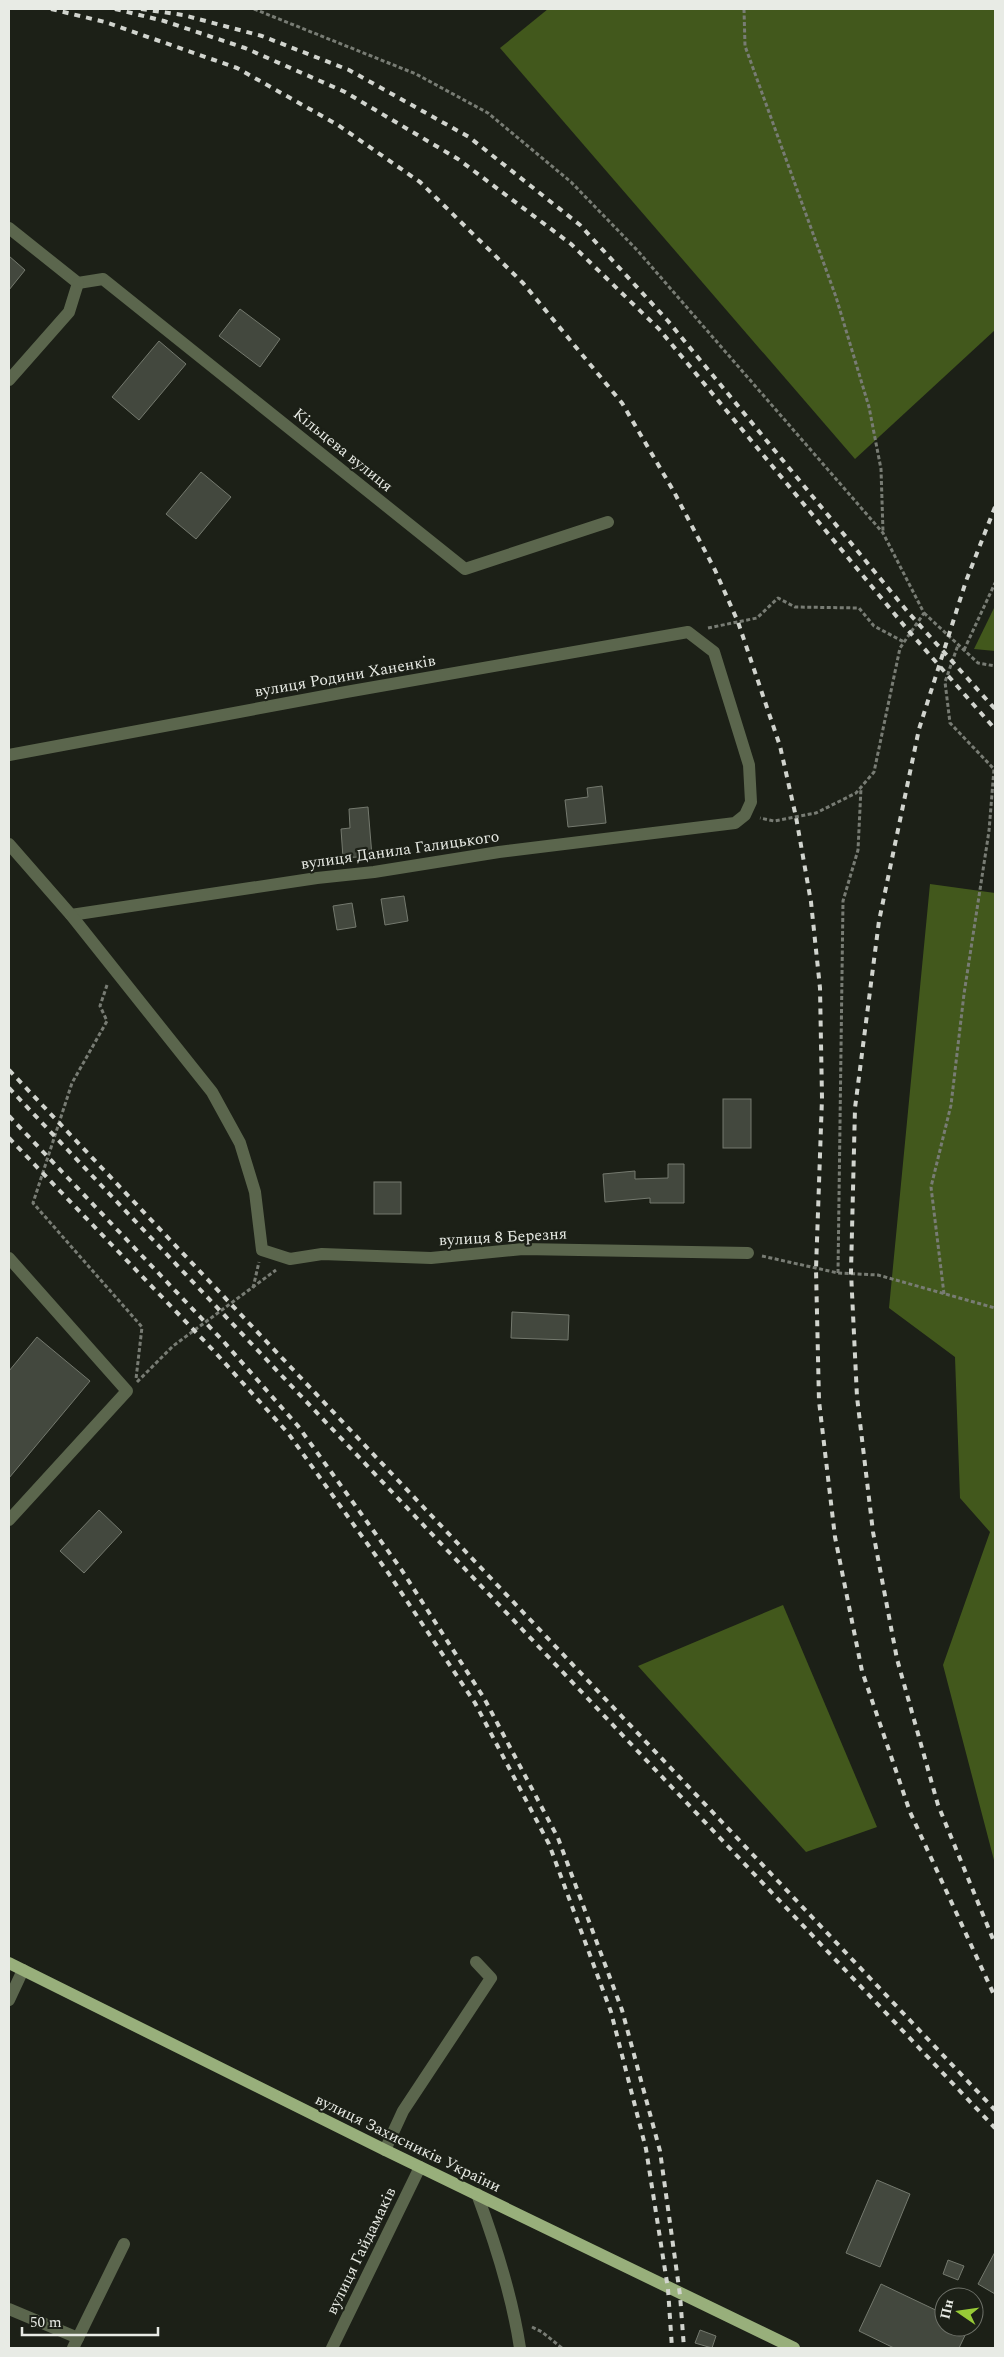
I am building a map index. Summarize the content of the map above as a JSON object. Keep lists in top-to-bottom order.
{
  "streets": {
    "main road": ["вулиця Захисників України"],
    "street": [
      "Кільцева вулиця",
      "вулиця Родини Ханенків",
      "вулиця Данила Галицького",
      "вулиця 8 Березня",
      "вулиця Гайдамаків"
    ]
  },
  "crossings": [
    ["вулиця Захисників України", "вулиця Гайдамаків"]
  ],
  "scale_bar": "50 m",
  "north": "left"
}
